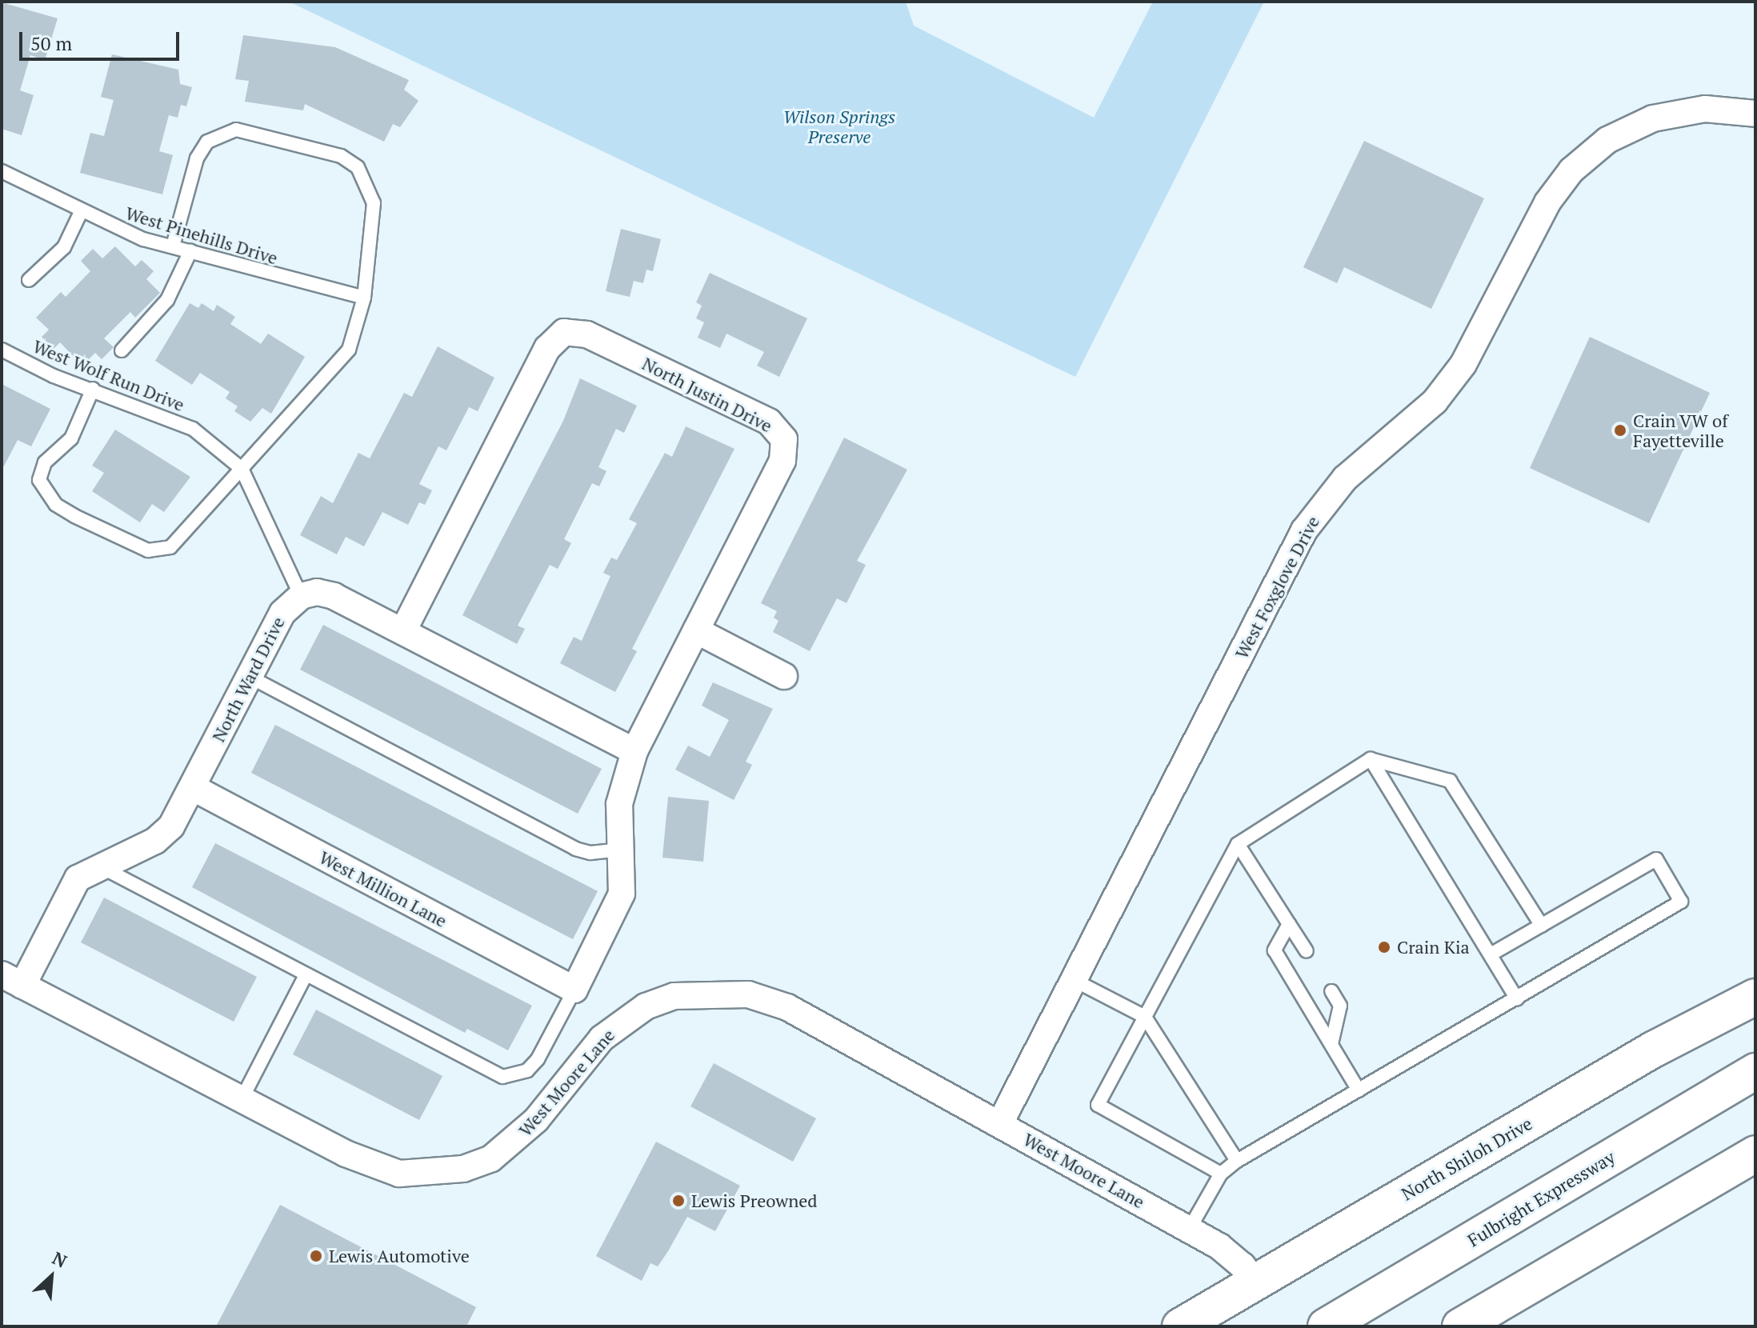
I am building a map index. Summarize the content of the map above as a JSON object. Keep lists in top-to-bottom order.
{
  "streets": {
    "main road": ["North Shiloh Drive", "Fulbright Expressway"],
    "street": [
      "North Justin Drive",
      "West Foxglove Drive",
      "North Ward Drive",
      "West Million Lane",
      "West Moore Lane"
    ],
    "lane": ["West Pinehills Drive", "West Wolf Run Drive"]
  },
  "crossings": [
    ["West Wolf Run Drive", "North Ward Drive"],
    ["North Justin Drive", "West Million Lane"],
    ["West Foxglove Drive", "West Moore Lane"],
    ["North Ward Drive", "West Million Lane"],
    ["North Ward Drive", "West Moore Lane"],
    ["West Moore Lane", "North Shiloh Drive"]
  ],
  "parks": ["Wilson Springs Preserve"],
  "places": [
    "Crain VW of Fayetteville",
    "Crain Kia",
    "Lewis Preowned",
    "Lewis Automotive"
  ],
  "scale_bar": "50 m",
  "north": "top right"
}
